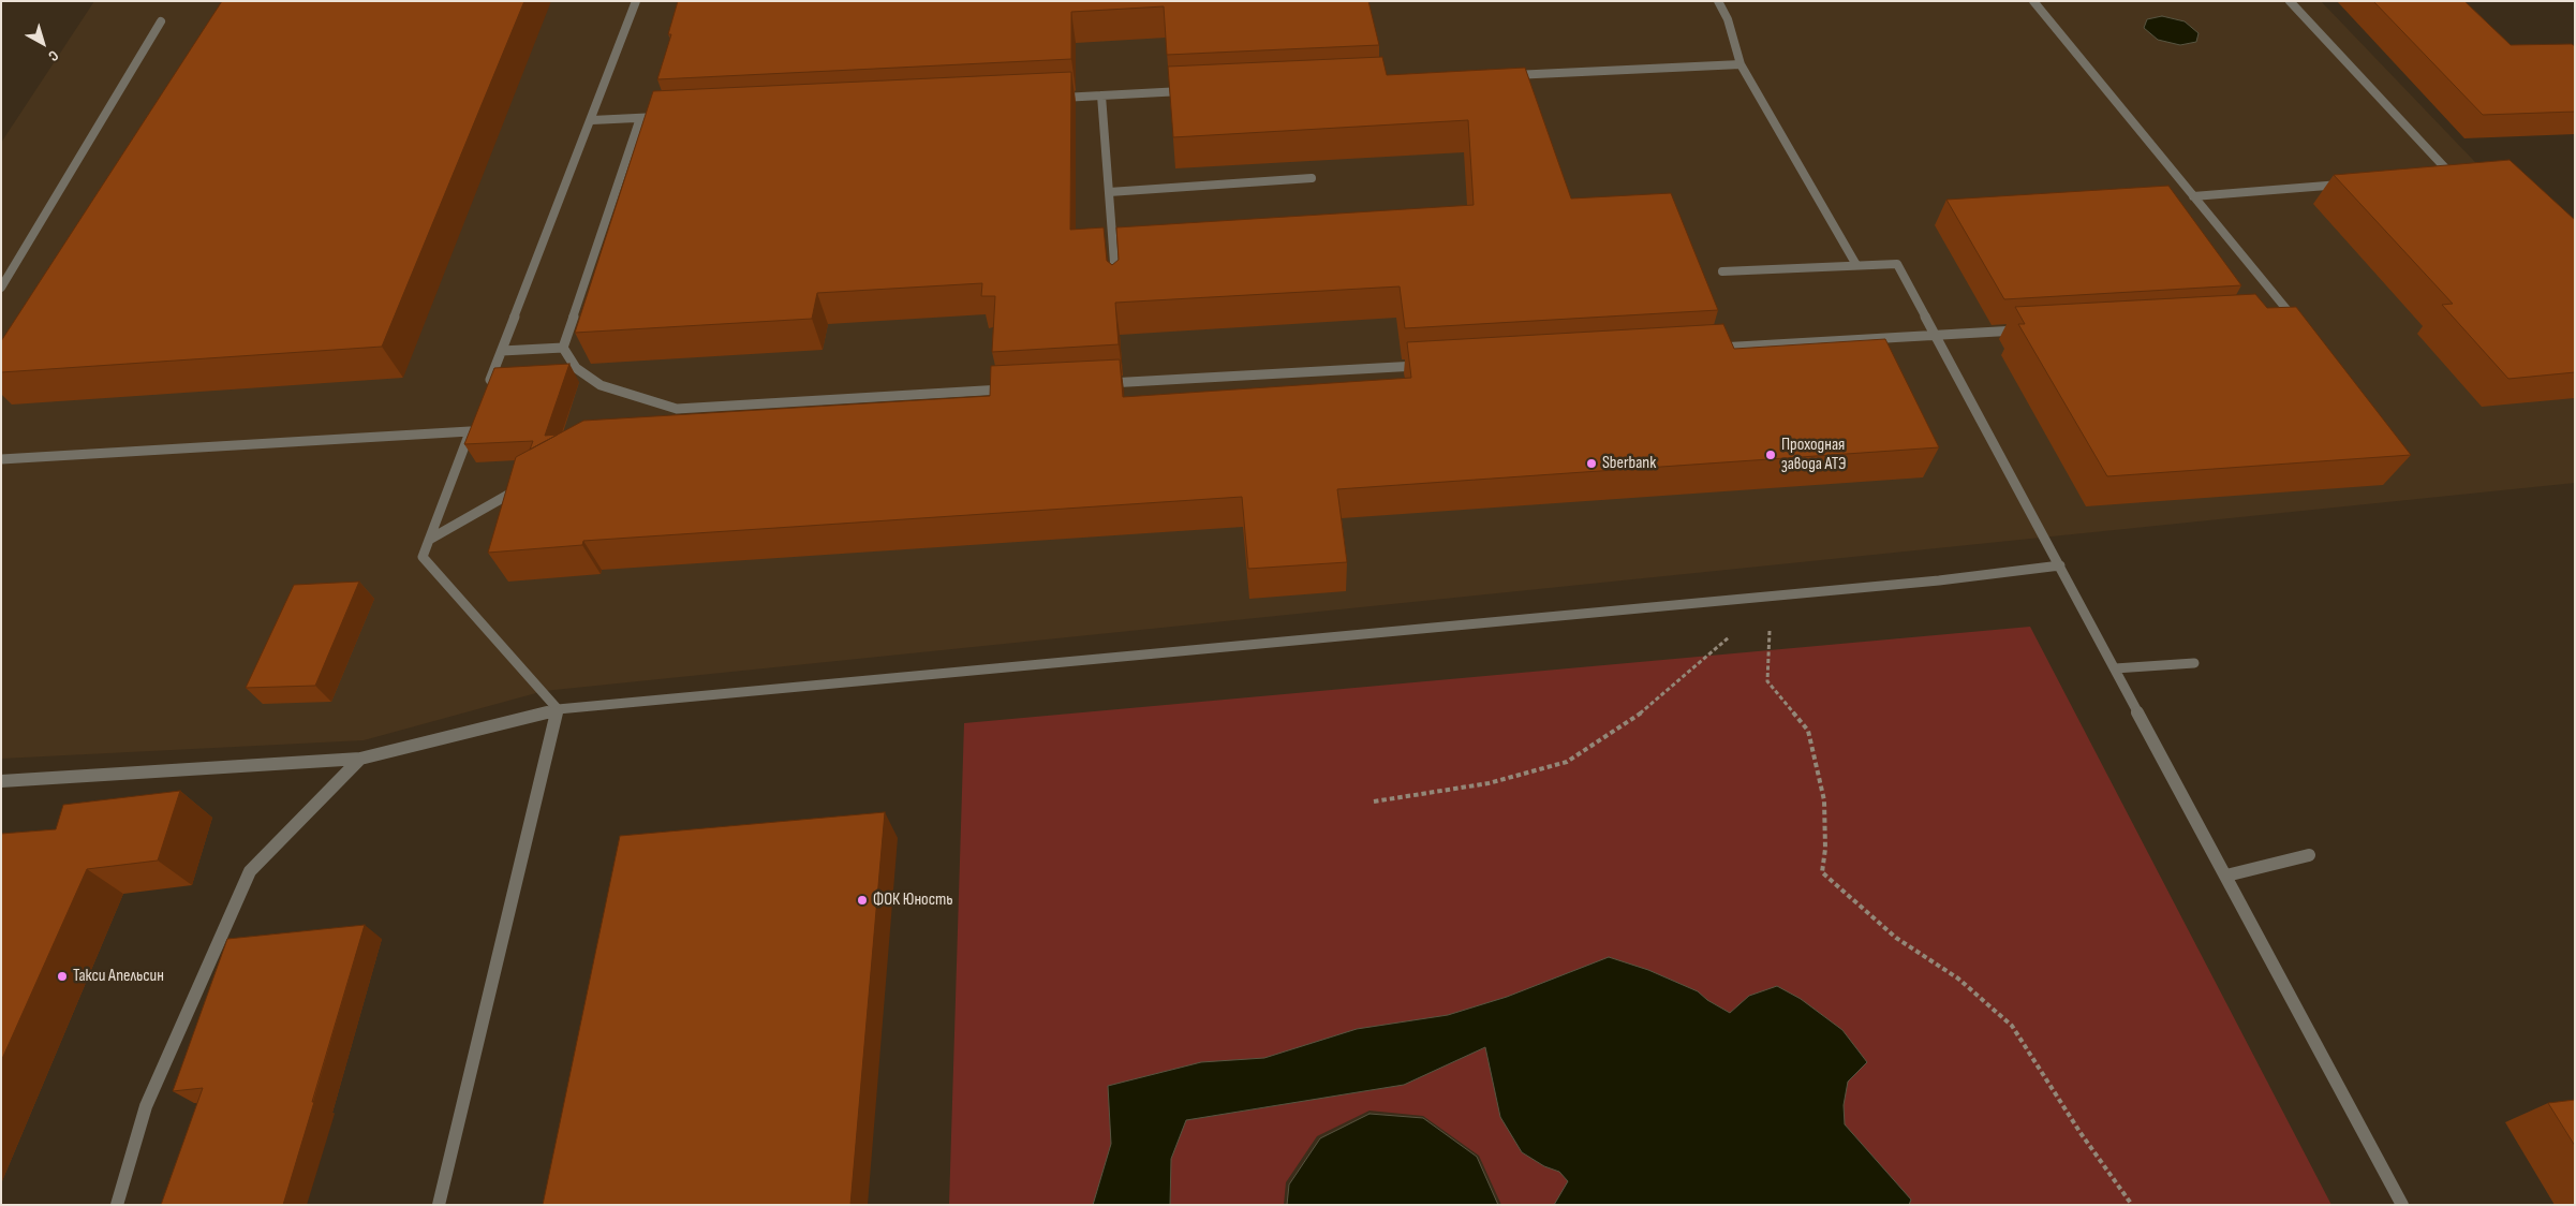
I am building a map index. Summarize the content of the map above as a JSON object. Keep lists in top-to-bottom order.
{
  "places": [
    "Проходная завода АТЭ",
    "Sberbank",
    "ФОК Юность",
    "Такси Апельсин"
  ],
  "north": "bottom right"
}
